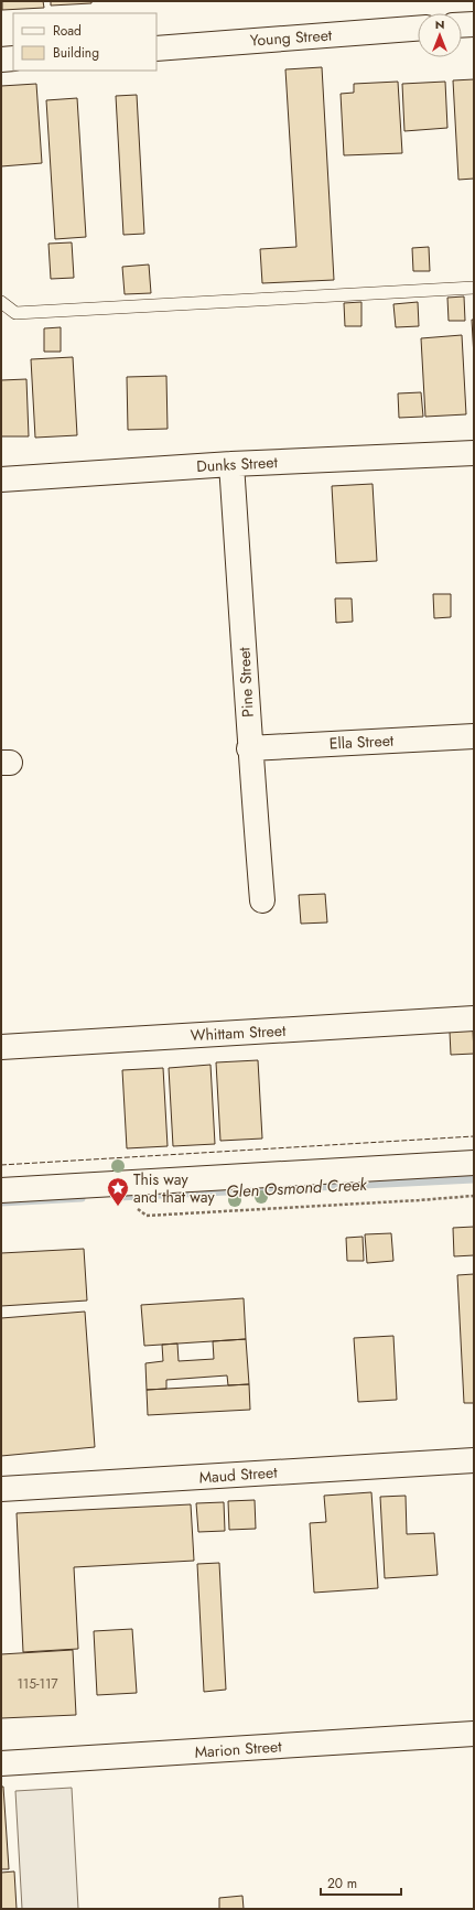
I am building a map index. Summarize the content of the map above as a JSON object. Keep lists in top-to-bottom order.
{
  "streets": {
    "street": [
      "Young Street",
      "Dunks Street",
      "Pine Street",
      "Ella Street",
      "Whittam Street",
      "Maud Street",
      "Marion Street"
    ]
  },
  "crossings": [
    ["Dunks Street", "Pine Street"],
    ["Pine Street", "Ella Street"]
  ],
  "water": ["Glen Osmond Creek"],
  "places": {
    "place": ["This way and that way"]
  },
  "house_numbers": ["115-117"],
  "legend": ["Road", "Building"],
  "scale_bar": "20 m",
  "north": "top"
}
